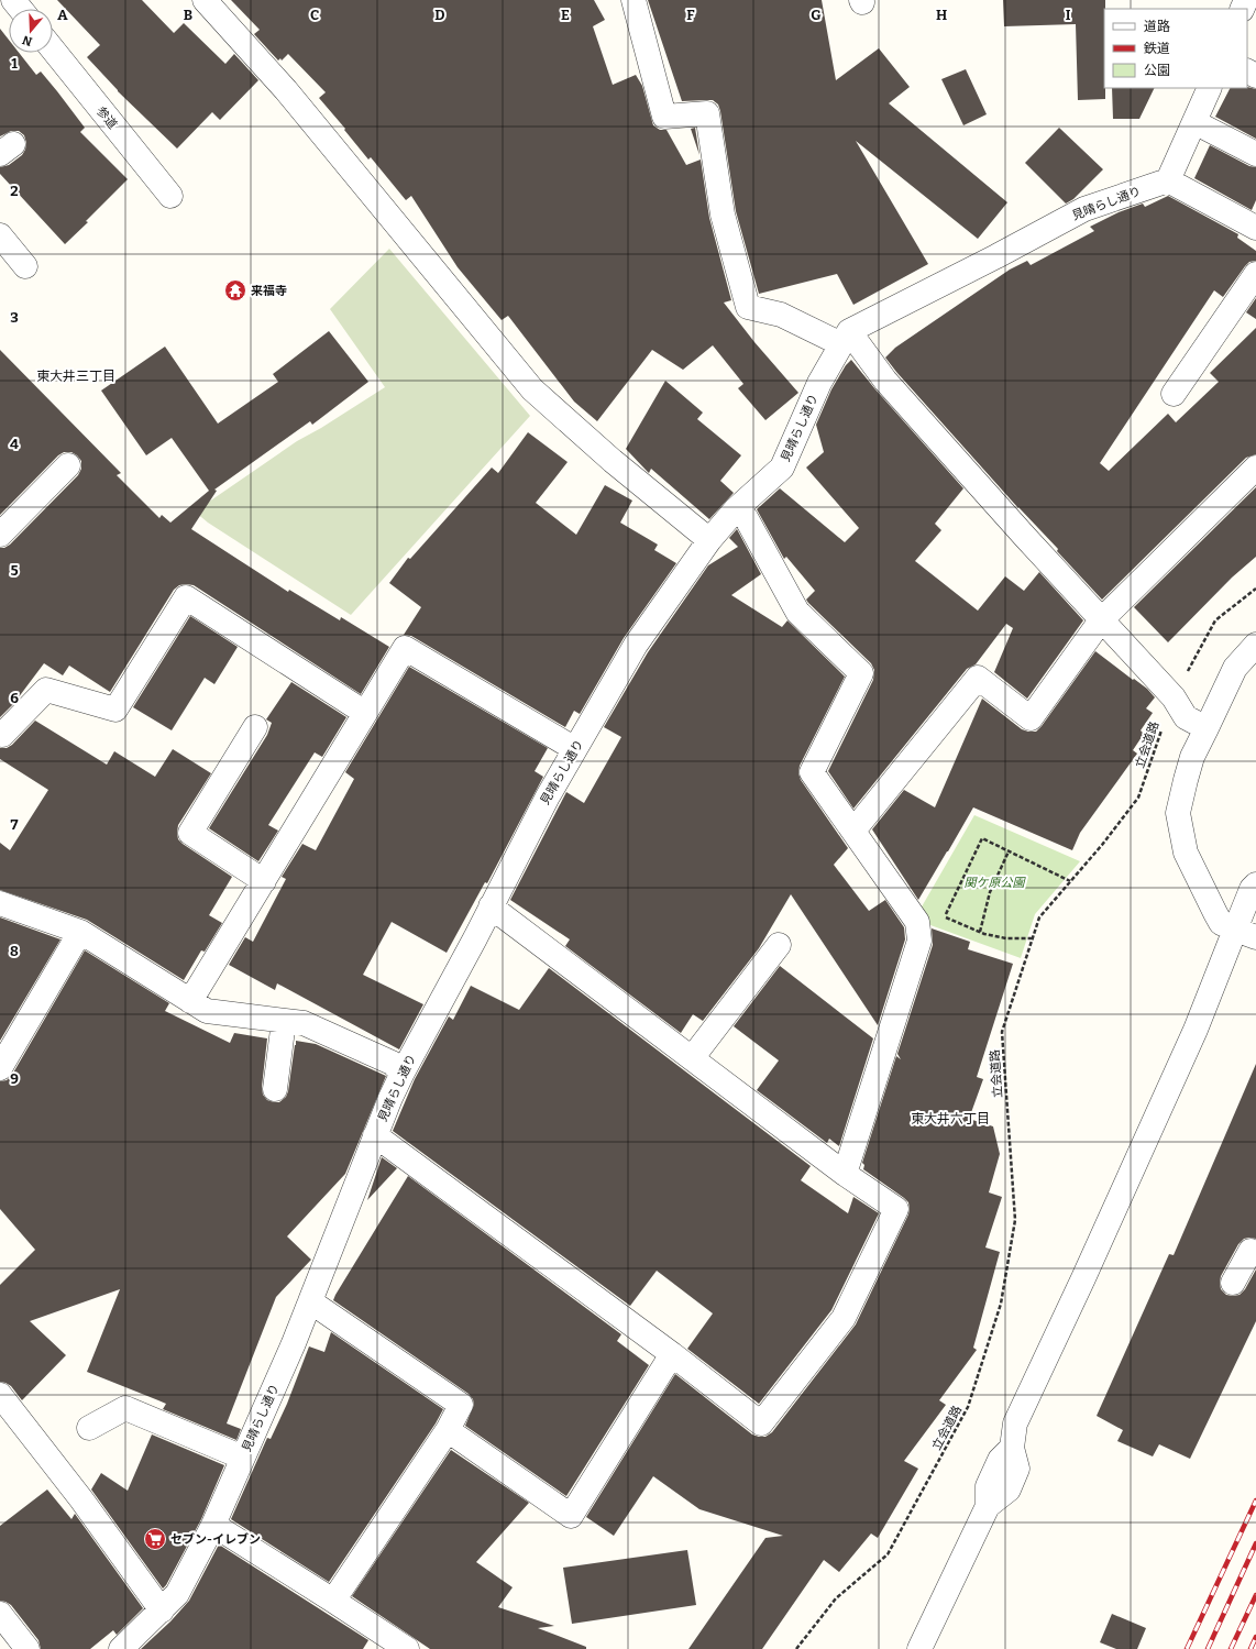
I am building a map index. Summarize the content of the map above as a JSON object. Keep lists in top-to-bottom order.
{
  "streets": {
    "street": ["参道", "見晴らし通り"],
    "path": ["立会道路"]
  },
  "districts": ["東大井三丁目", "東大井六丁目"],
  "parks": ["関ケ原公園"],
  "places": {
    "temple": ["来福寺"],
    "supermarket": ["セブン-イレブン"]
  },
  "legend": ["道路", "鉄道", "公園"],
  "north": "bottom",
  "grid": {
    "columns": [
      "A",
      "B",
      "C",
      "D",
      "E",
      "F",
      "G",
      "H",
      "I"
    ],
    "rows": [
      "1",
      "2",
      "3",
      "4",
      "5",
      "6",
      "7",
      "8",
      "9"
    ]
  }
}
